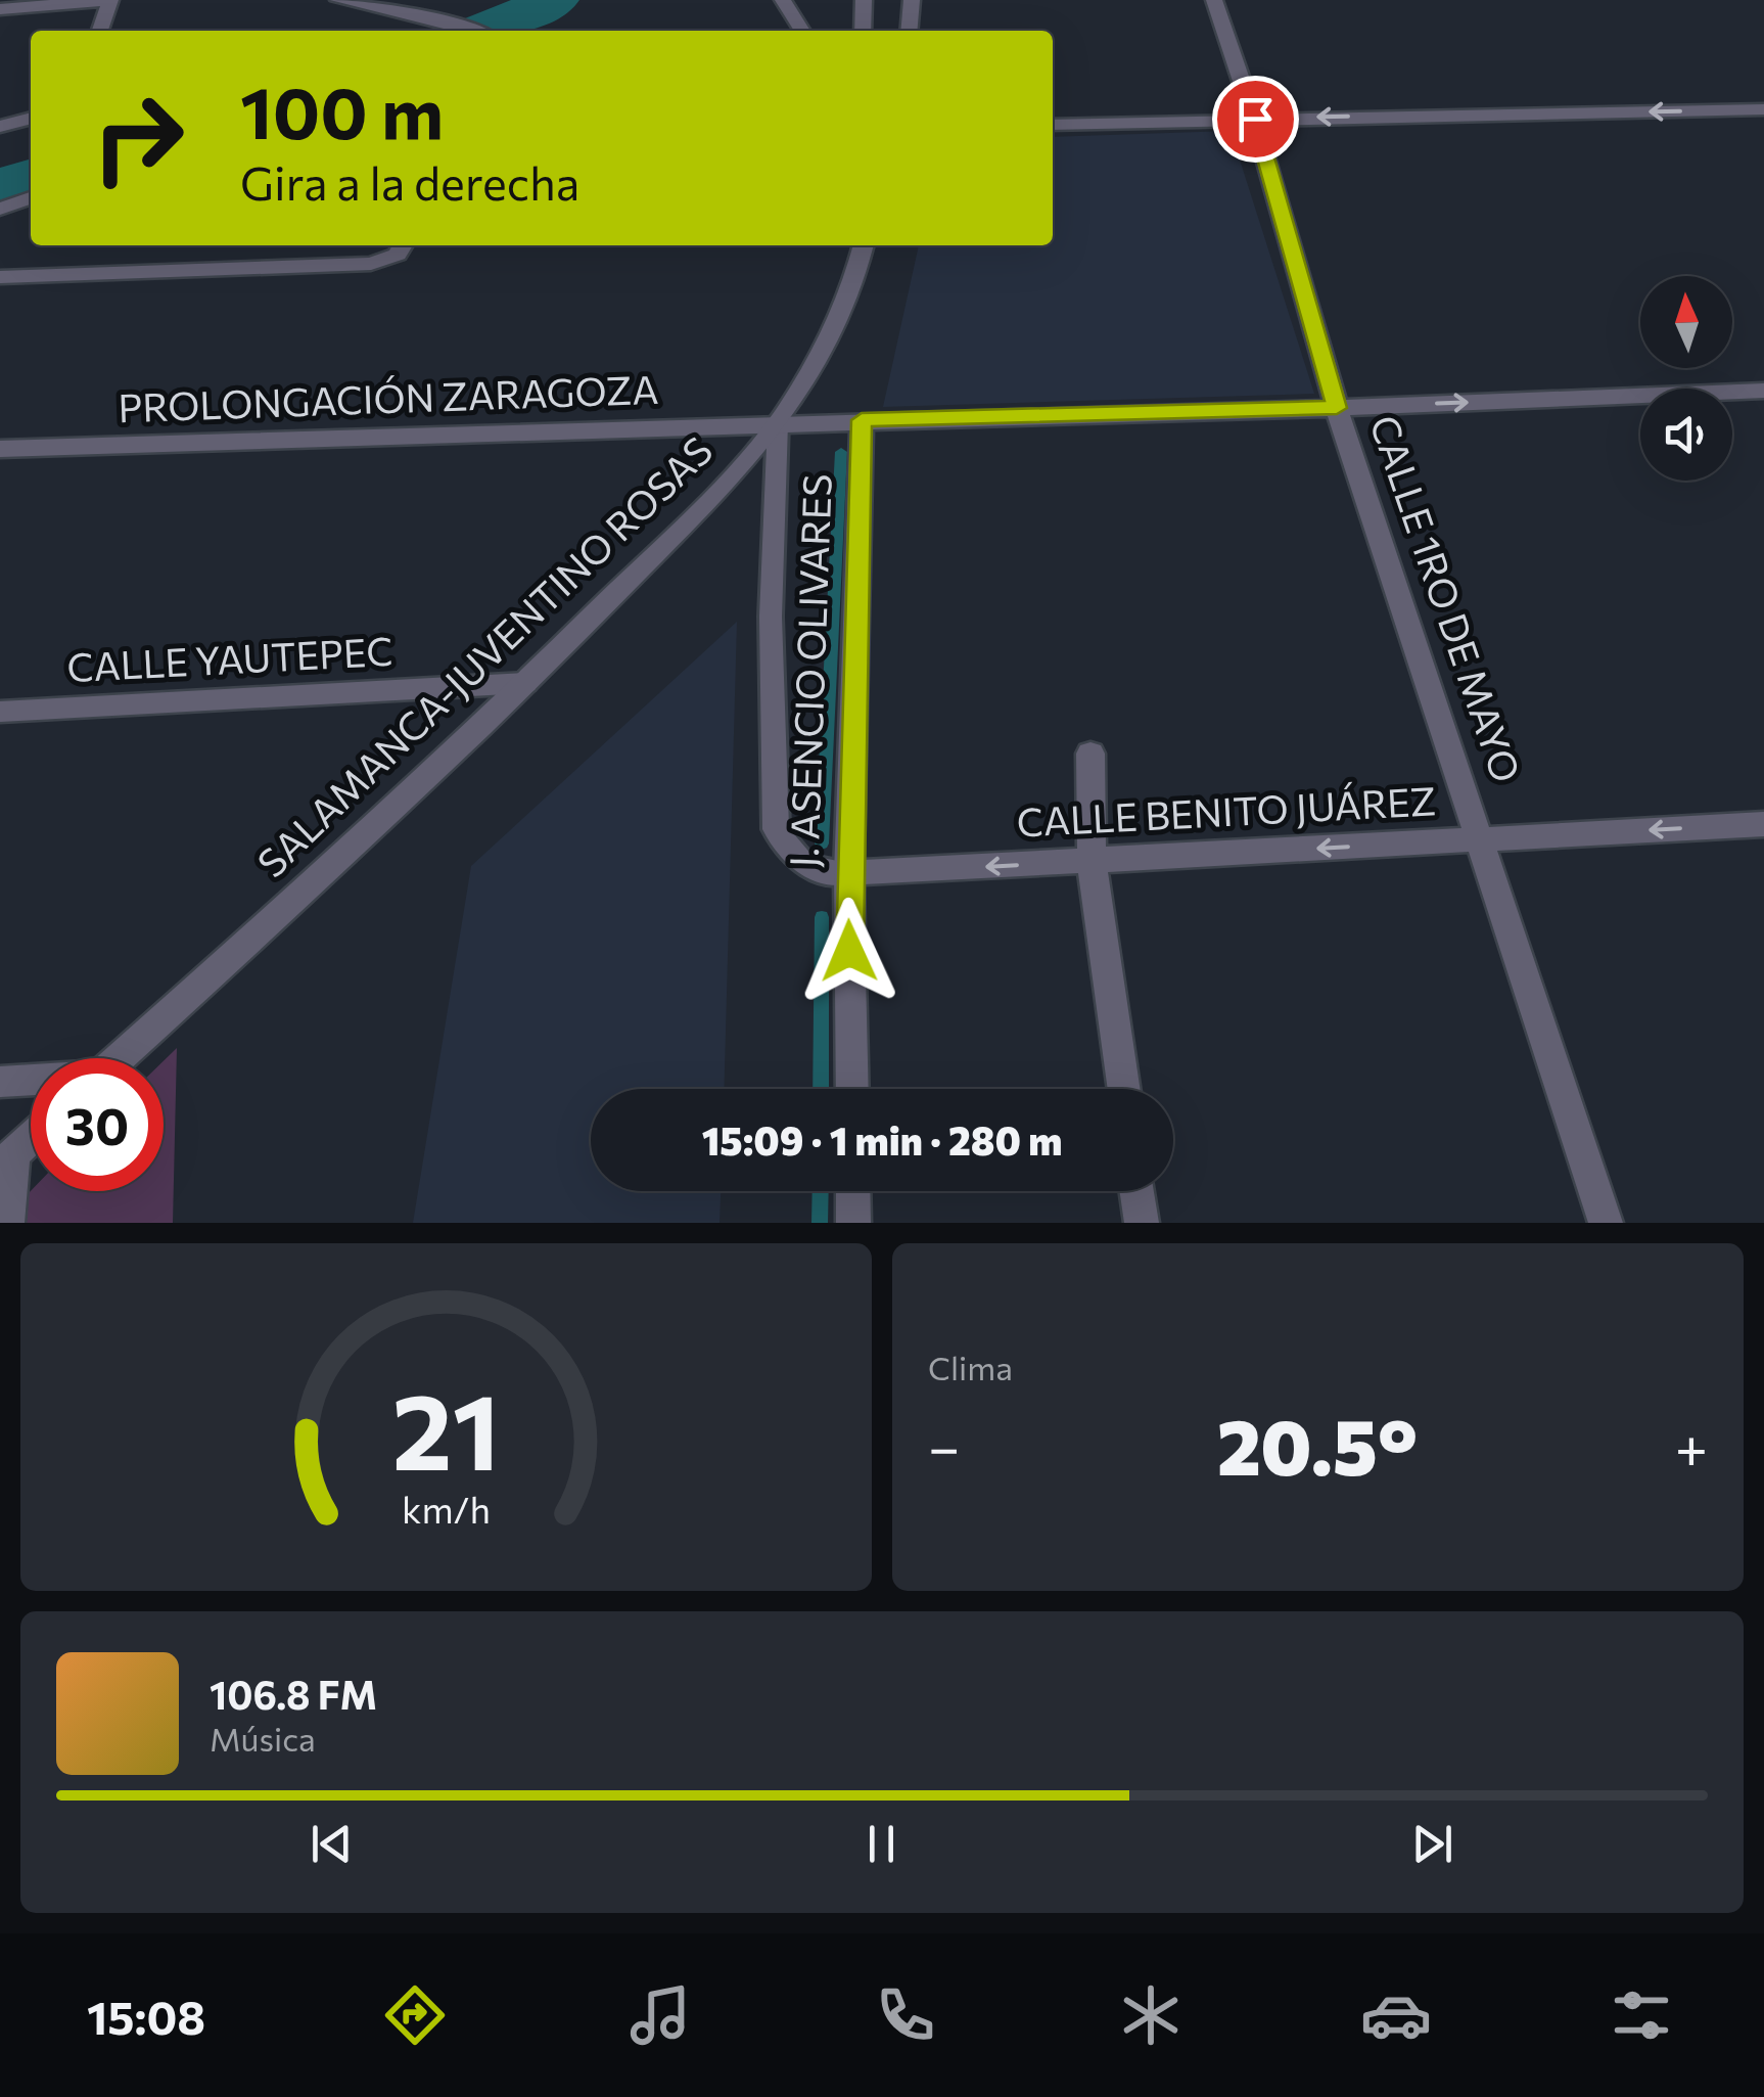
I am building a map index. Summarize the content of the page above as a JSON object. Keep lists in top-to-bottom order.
{
  "streets": {
    "street": [
      "PROLONGACIÓN ZARAGOZA",
      "CALLE 1RO DE MAYO",
      "SALAMANCA-JUVENTINO ROSAS",
      "CALLE YAUTEPEC",
      "J. ASENCIO OLIVARES",
      "CALLE BENITO JUÁREZ"
    ]
  },
  "crossings": [
    ["PROLONGACIÓN ZARAGOZA", "CALLE 1RO DE MAYO"],
    ["PROLONGACIÓN ZARAGOZA", "SALAMANCA-JUVENTINO ROSAS"],
    ["PROLONGACIÓN ZARAGOZA", "J. ASENCIO OLIVARES"],
    ["PROLONGACIÓN ZARAGOZA", "CALLE BENITO JUÁREZ"],
    ["CALLE 1RO DE MAYO", "CALLE BENITO JUÁREZ"],
    ["SALAMANCA-JUVENTINO ROSAS", "CALLE YAUTEPEC"],
    ["SALAMANCA-JUVENTINO ROSAS", "CALLE BENITO JUÁREZ"],
    ["J. ASENCIO OLIVARES", "CALLE BENITO JUÁREZ"]
  ],
  "one_way": ["CALLE BENITO JUÁREZ"],
  "north": "top",
  "page": {
    "turn": ["100 m", "Gira a la derecha"],
    "limit": "30",
    "trip": "15:09 · 1 min · 280 m",
    "tile": "Clima",
    "heat": ["−", "20.5°", "+"],
    "song": ["106.8 FM", "Música"],
    "tabs": "15:08",
    "gauge": ["21", "km/h"]
  }
}
